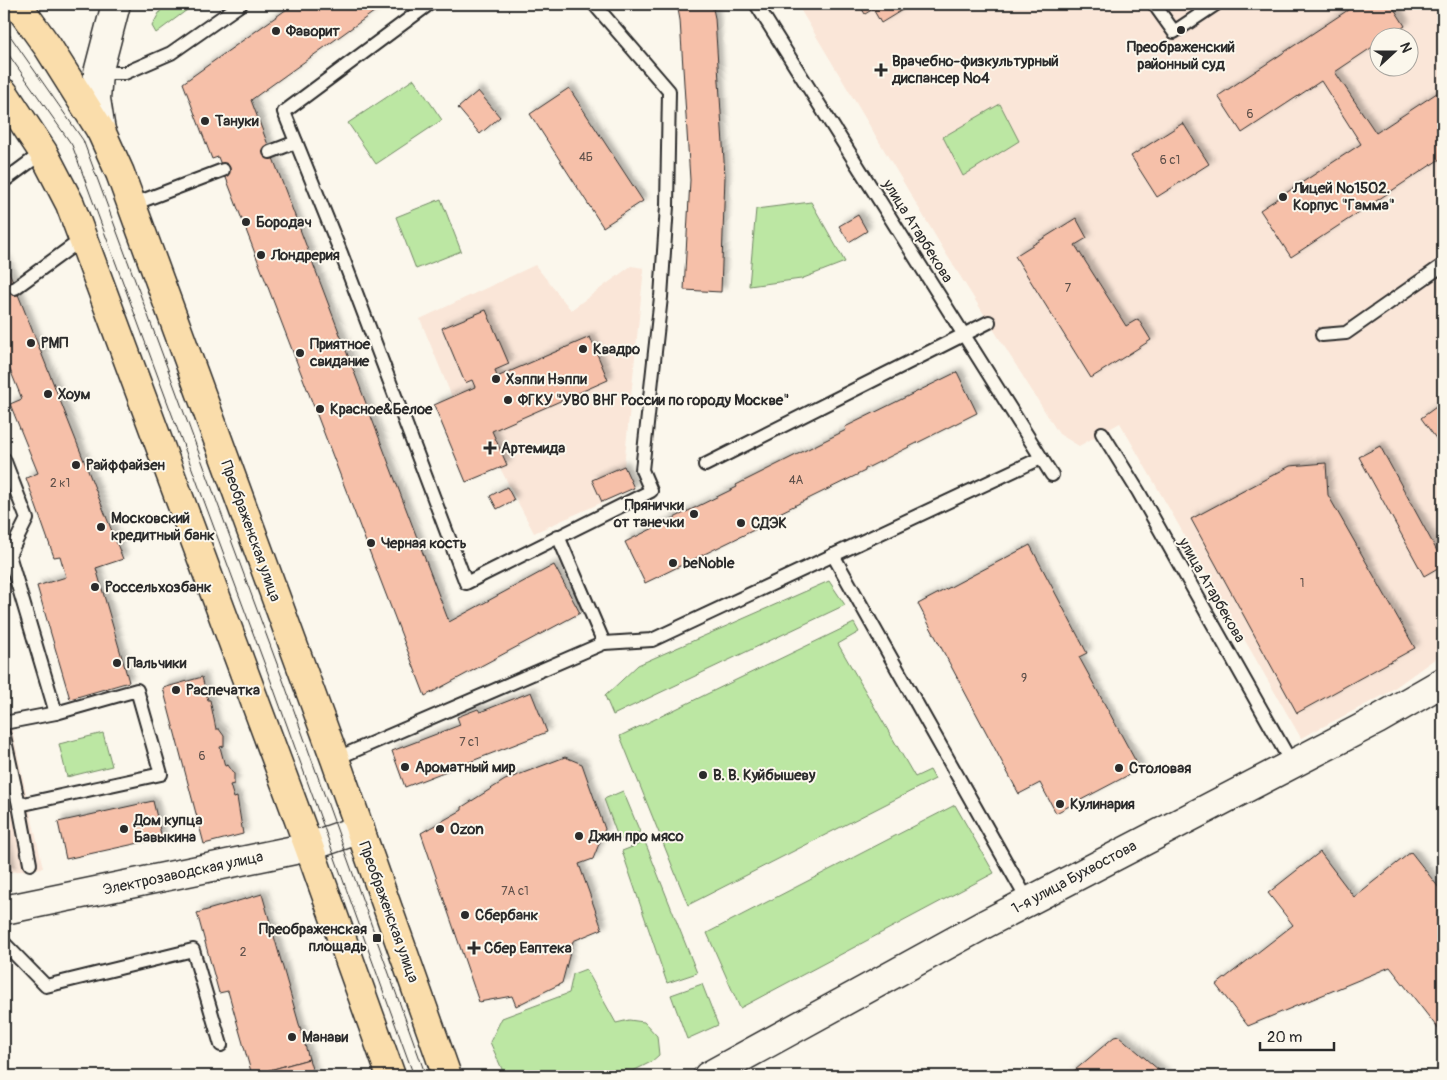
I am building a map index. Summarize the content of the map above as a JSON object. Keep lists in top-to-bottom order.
{
  "streets": {
    "main road": ["Преображенская улица"],
    "street": ["Электрозаводская улица", "1-я улица Бухвостова"],
    "lane": ["улица Атарбекова"]
  },
  "crossings": [
    ["улица Атарбекова", "1-я улица Бухвостова"],
    ["Преображенская улица", "Электрозаводская улица"]
  ],
  "places": {
    "other": [
      "Преображенский районный суд",
      "Фаворит",
      "Тануки",
      "Лицей №1502. Корпус \"Гамма\"",
      "Бородач",
      "Лондрерия",
      "РМП",
      "Квадро",
      "Приятное свидание",
      "Хэппи Нэппи",
      "Хоум",
      "ФГКУ \"УВО ВНГ России по городу Москве\"",
      "Красное&Белое",
      "Райффайзен",
      "Прянички от танечки",
      "СДЭК",
      "Московский кредитный банк",
      "Черная кость",
      "beNoble",
      "Россельхозбанк",
      "Пальчики",
      "Распечатка",
      "Ароматный мир",
      "Столовая",
      "В. В. Куйбышеву",
      "Кулинария",
      "Дом купца Бавыкина",
      "Ozon",
      "Джин про мясо",
      "Сбербанк",
      "Манави"
    ],
    "health": ["Врачебно-физкультурный диспансер №4", "Артемида", "Сбер Еаптека"],
    "transit": ["Преображенская площадь"]
  },
  "house_numbers": [
    "6",
    "4Б",
    "6 с1",
    "7",
    "4А",
    "2 к1",
    "1",
    "9",
    "7 с1",
    "6",
    "7А с1",
    "2"
  ],
  "scale_bar": "20 m",
  "north": "right"
}
